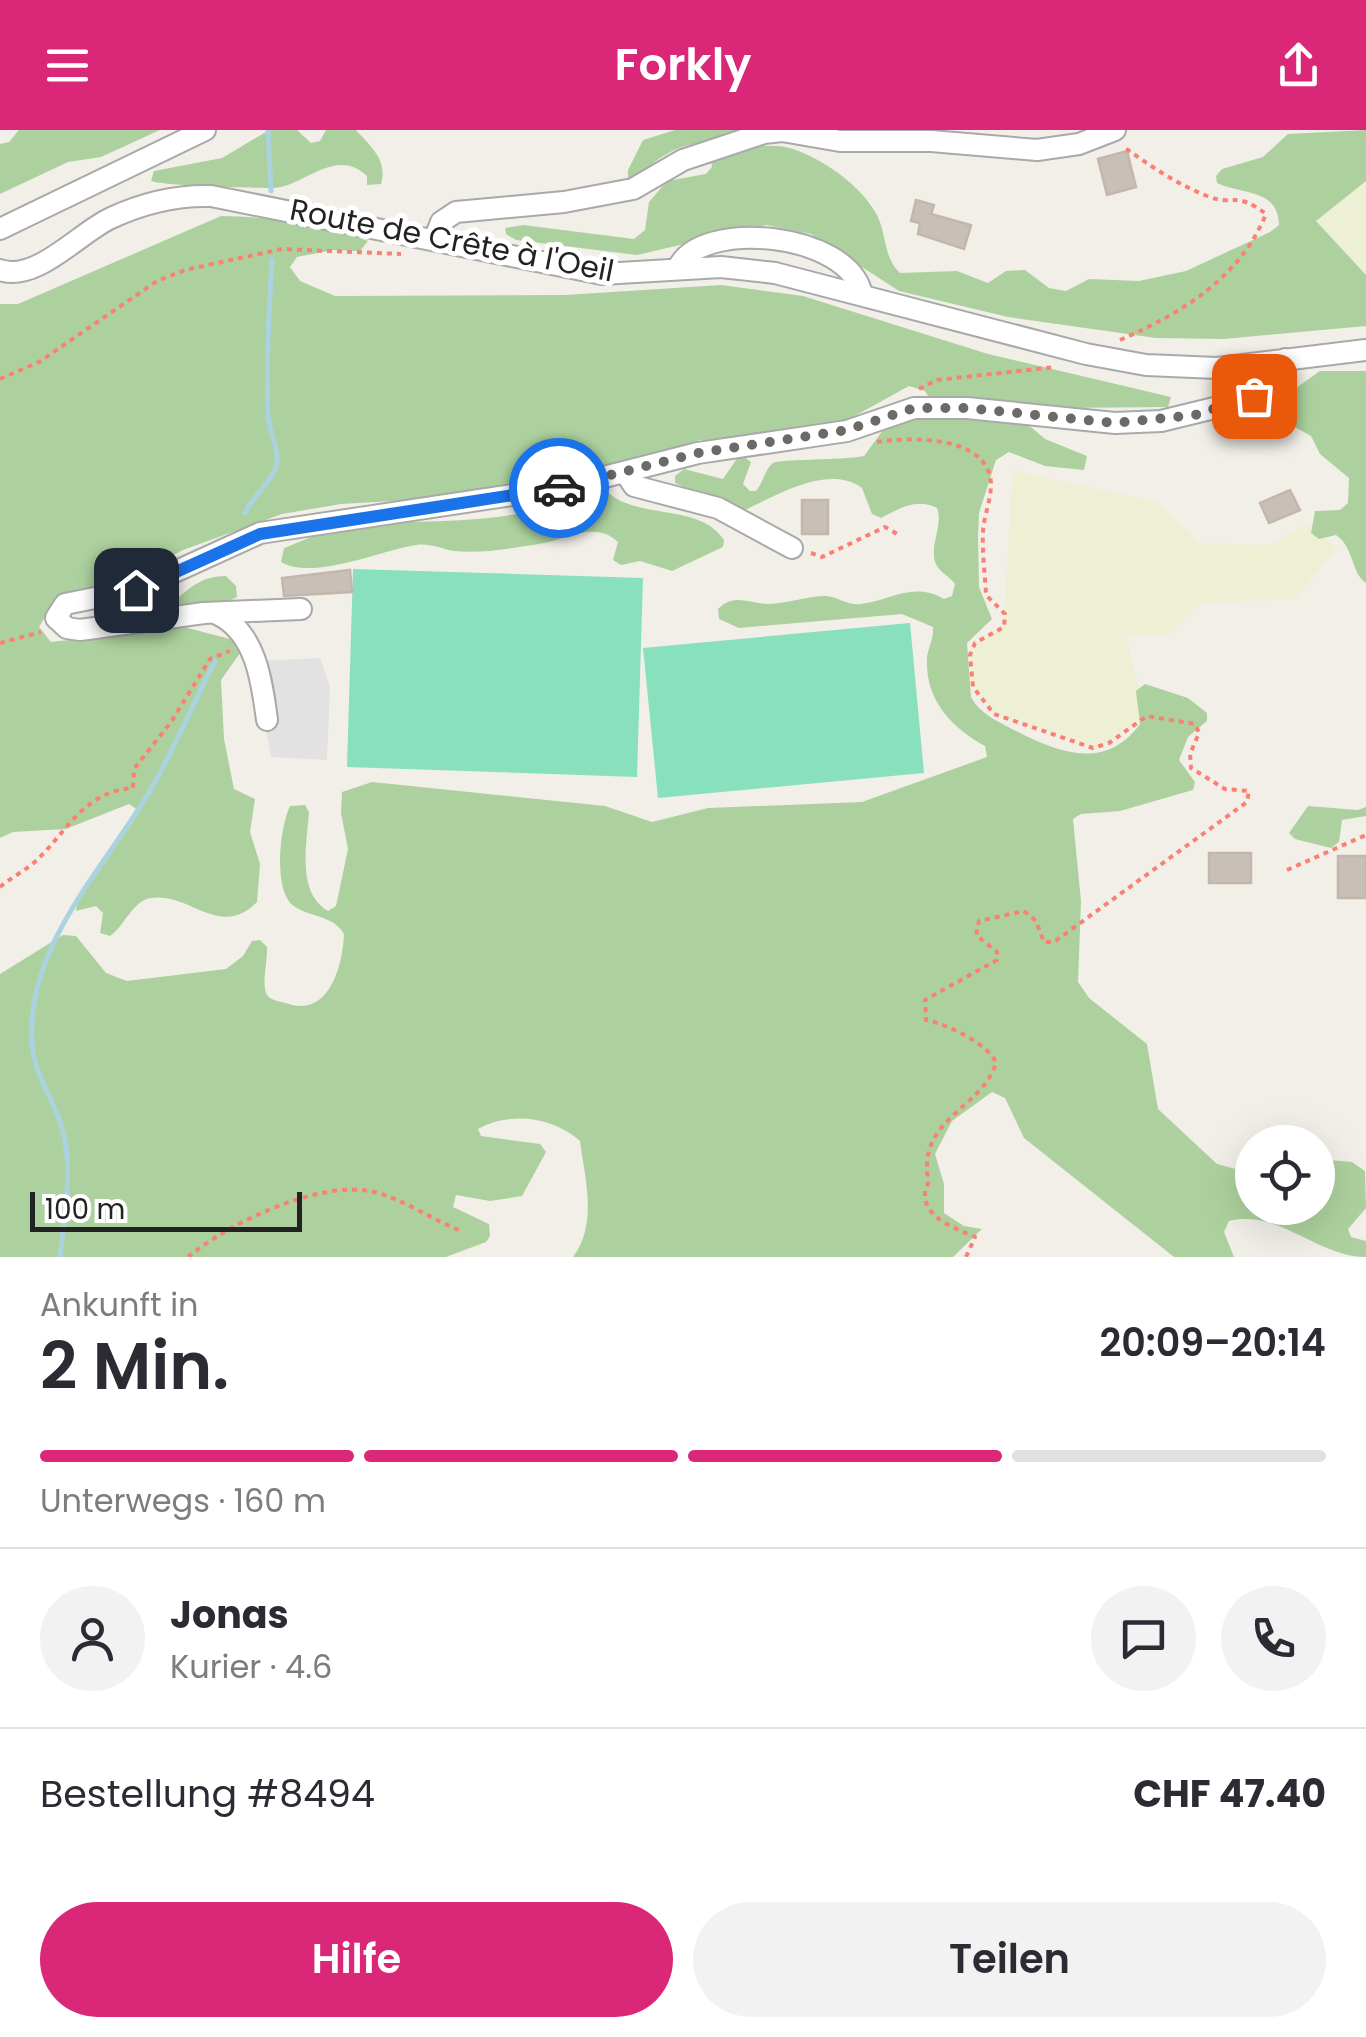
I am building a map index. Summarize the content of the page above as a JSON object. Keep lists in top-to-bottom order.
{
  "streets": {
    "street": ["Route de Crête à l'Oeil"]
  },
  "scale_bar": "100 m",
  "page": {
    "header": "Forkly",
    "scale": "100 m",
    "heading": ["2 Min.", "Ankunft in", "20:09–20:14"],
    "panel": [
      "Jonas",
      "Kurier · 4.6",
      "Bestellung #8494",
      "CHF 47.40"
    ],
    "bar": "Unterwegs · 160 m",
    "buttons": ["Hilfe", "Teilen"]
  }
}
